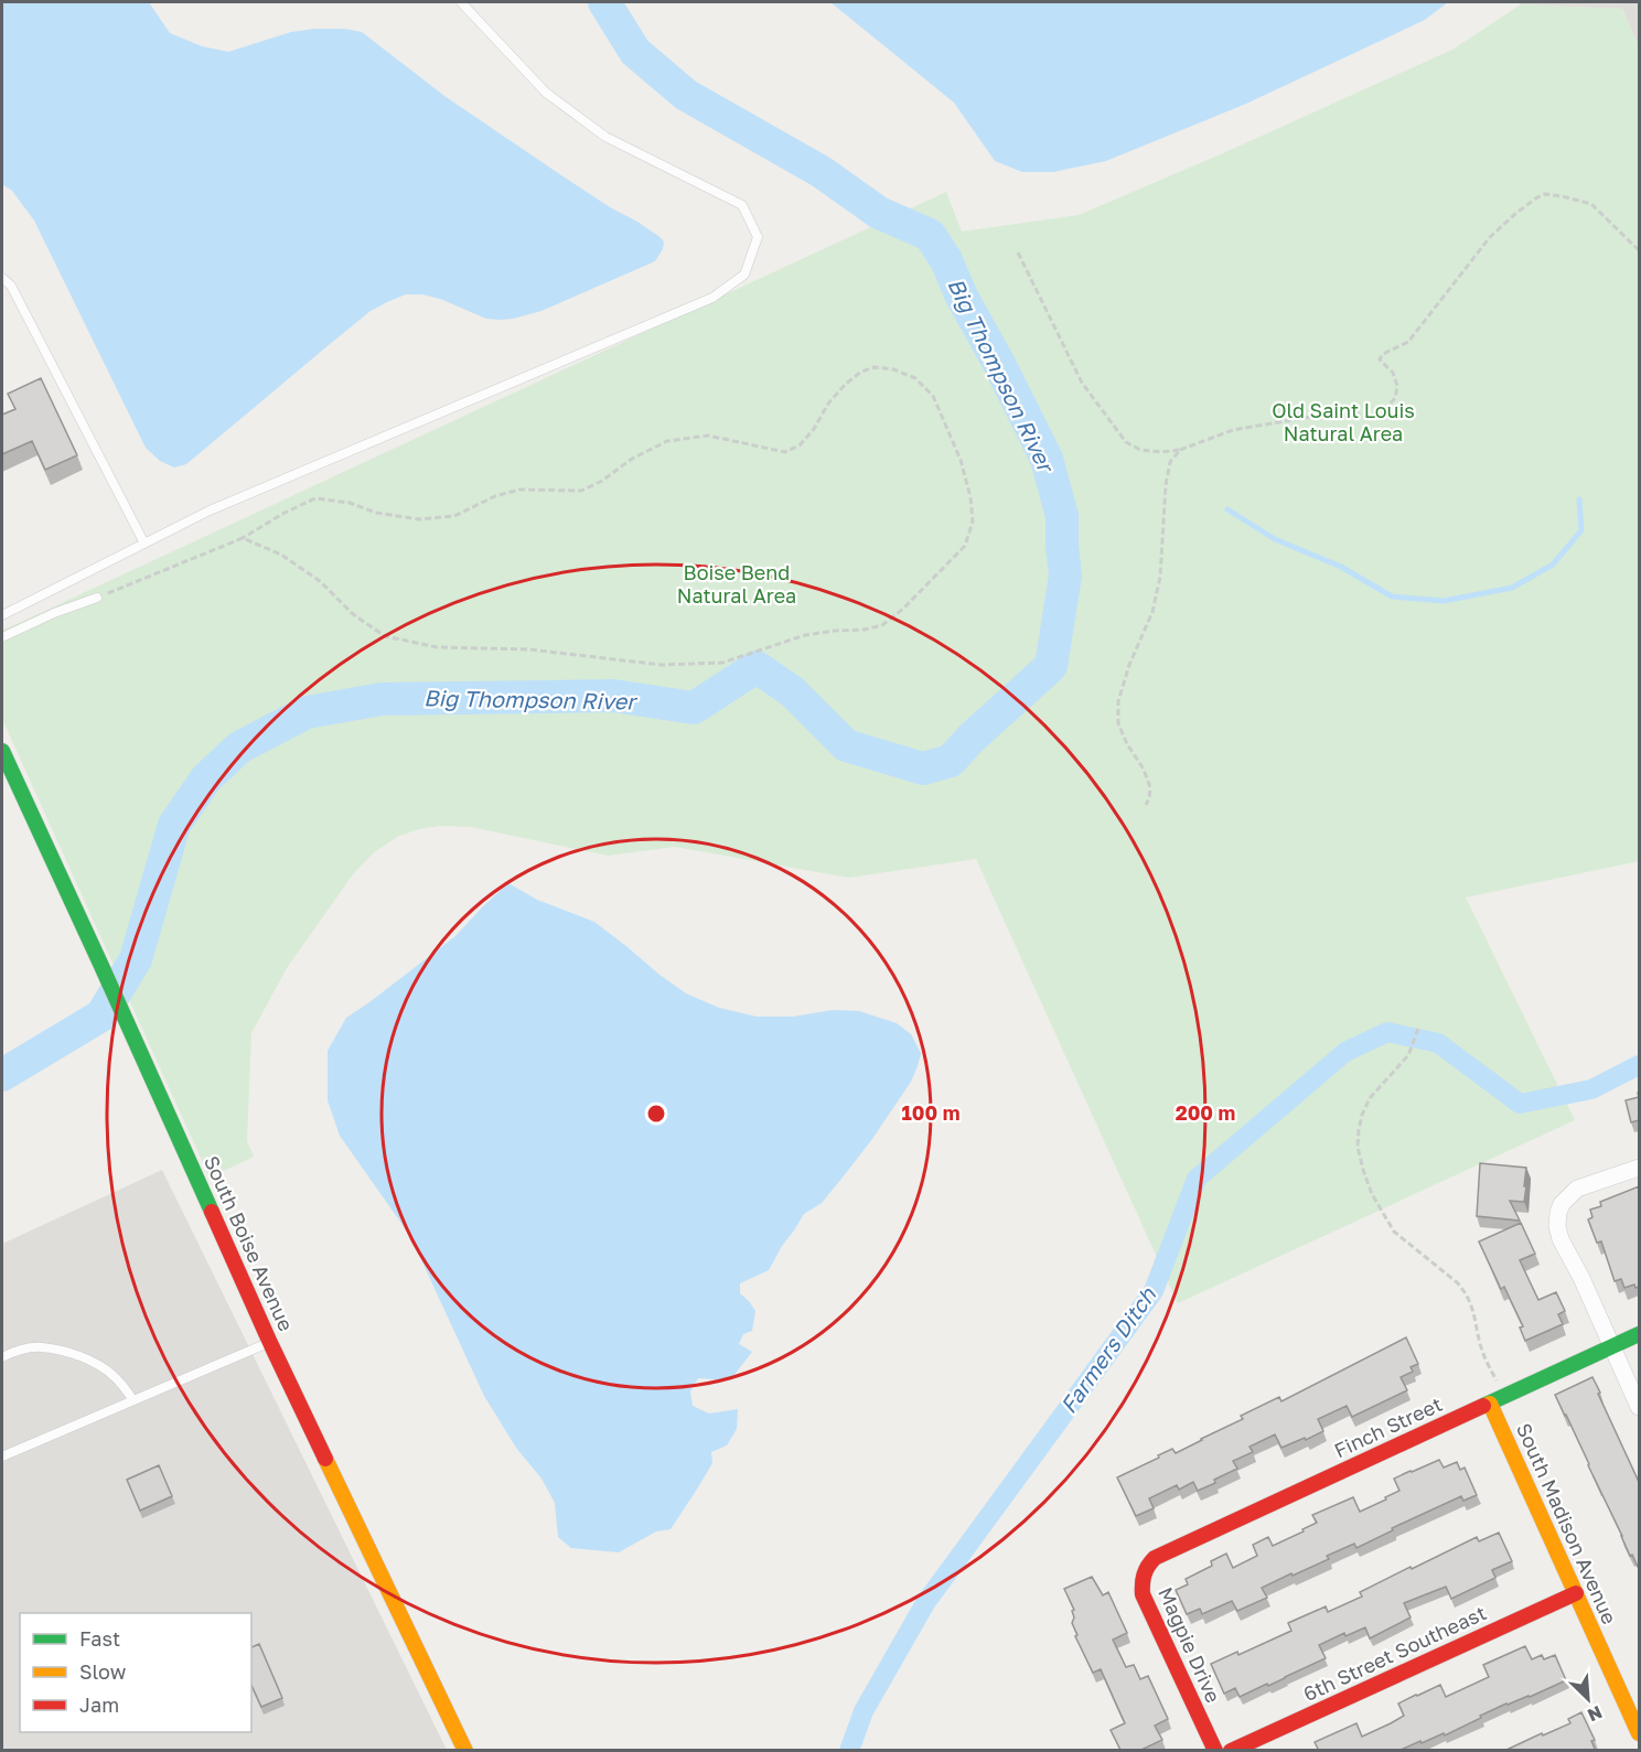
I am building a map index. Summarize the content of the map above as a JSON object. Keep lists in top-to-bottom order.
{
  "streets": {
    "street": [
      "South Boise Avenue",
      "Finch Street",
      "South Madison Avenue",
      "Magpie Drive",
      "6th Street Southeast"
    ]
  },
  "crossings": [
    ["Finch Street", "South Madison Avenue"],
    ["Finch Street", "Magpie Drive"],
    ["South Madison Avenue", "6th Street Southeast"]
  ],
  "water": ["Big Thompson River", "Farmers Ditch"],
  "parks": ["Old Saint Louis Natural Area", "Boise Bend Natural Area"],
  "legend": ["Fast", "Slow", "Jam"],
  "north": "bottom right",
  "rings": ["100 m", "200 m"]
}
